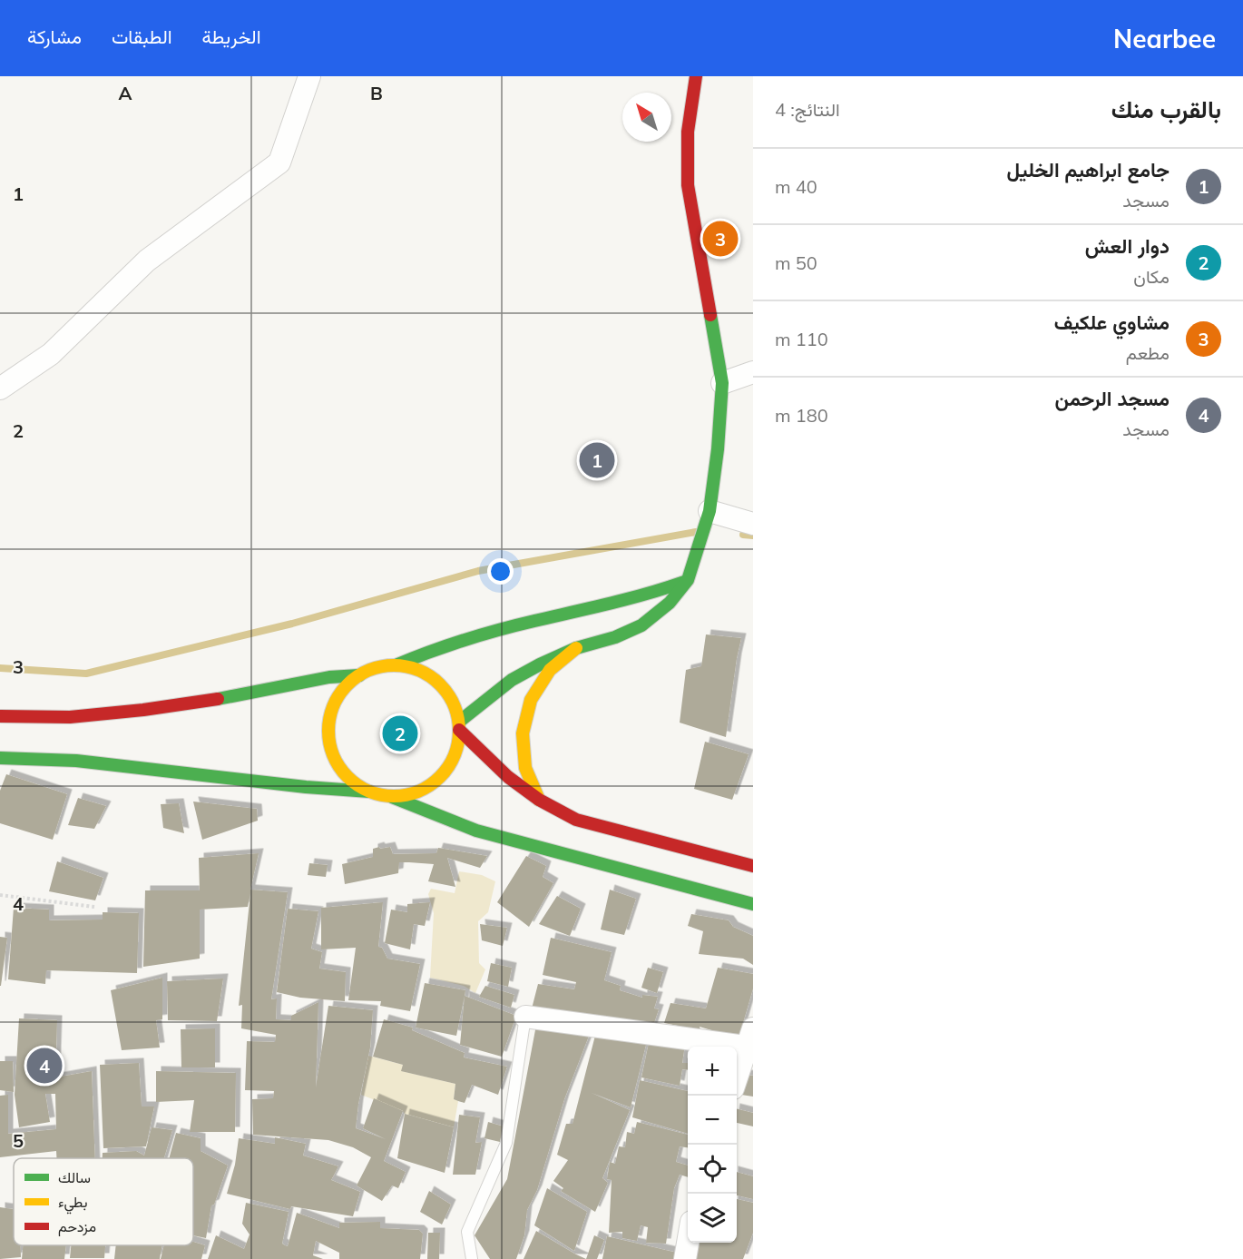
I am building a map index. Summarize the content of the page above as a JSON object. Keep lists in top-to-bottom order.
{
  "legend": ["سالك", "بطيء", "مزدحم"],
  "north": "top left",
  "page": {
    "header": "Nearbee",
    "nav": ["الخريطة", "الطبقات", "مشاركة"],
    "heading": ["بالقرب منك", "النتائج: 4"],
    "list": [
      {
        "mark": "1",
        "name": "جامع ابراهيم الخليل",
        "note": "مسجد",
        "value": "40 m"
      },
      {
        "mark": "2",
        "name": "دوار العش",
        "note": "مكان",
        "value": "50 m"
      },
      {
        "mark": "3",
        "name": "مشاوي علكيف",
        "note": "مطعم",
        "value": "110 m"
      },
      {
        "mark": "4",
        "name": "مسجد الرحمن",
        "note": "مسجد",
        "value": "180 m"
      }
    ],
    "pins": [
      "3",
      "1",
      "2",
      "4"
    ],
    "map_buttons": ["+", "−"]
  },
  "grid": {
    "columns": ["A", "B"],
    "rows": [
      "1",
      "2",
      "3",
      "4",
      "5"
    ]
  }
}
